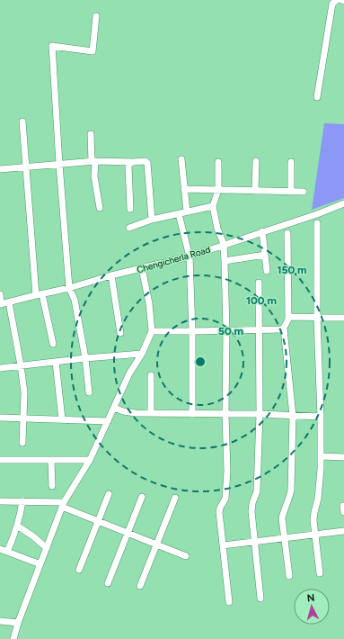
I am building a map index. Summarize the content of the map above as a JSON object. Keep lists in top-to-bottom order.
{
  "streets": {
    "street": ["Chengicherla Road"]
  },
  "north": "top",
  "rings": ["150 m", "100 m", "50 m"]
}
